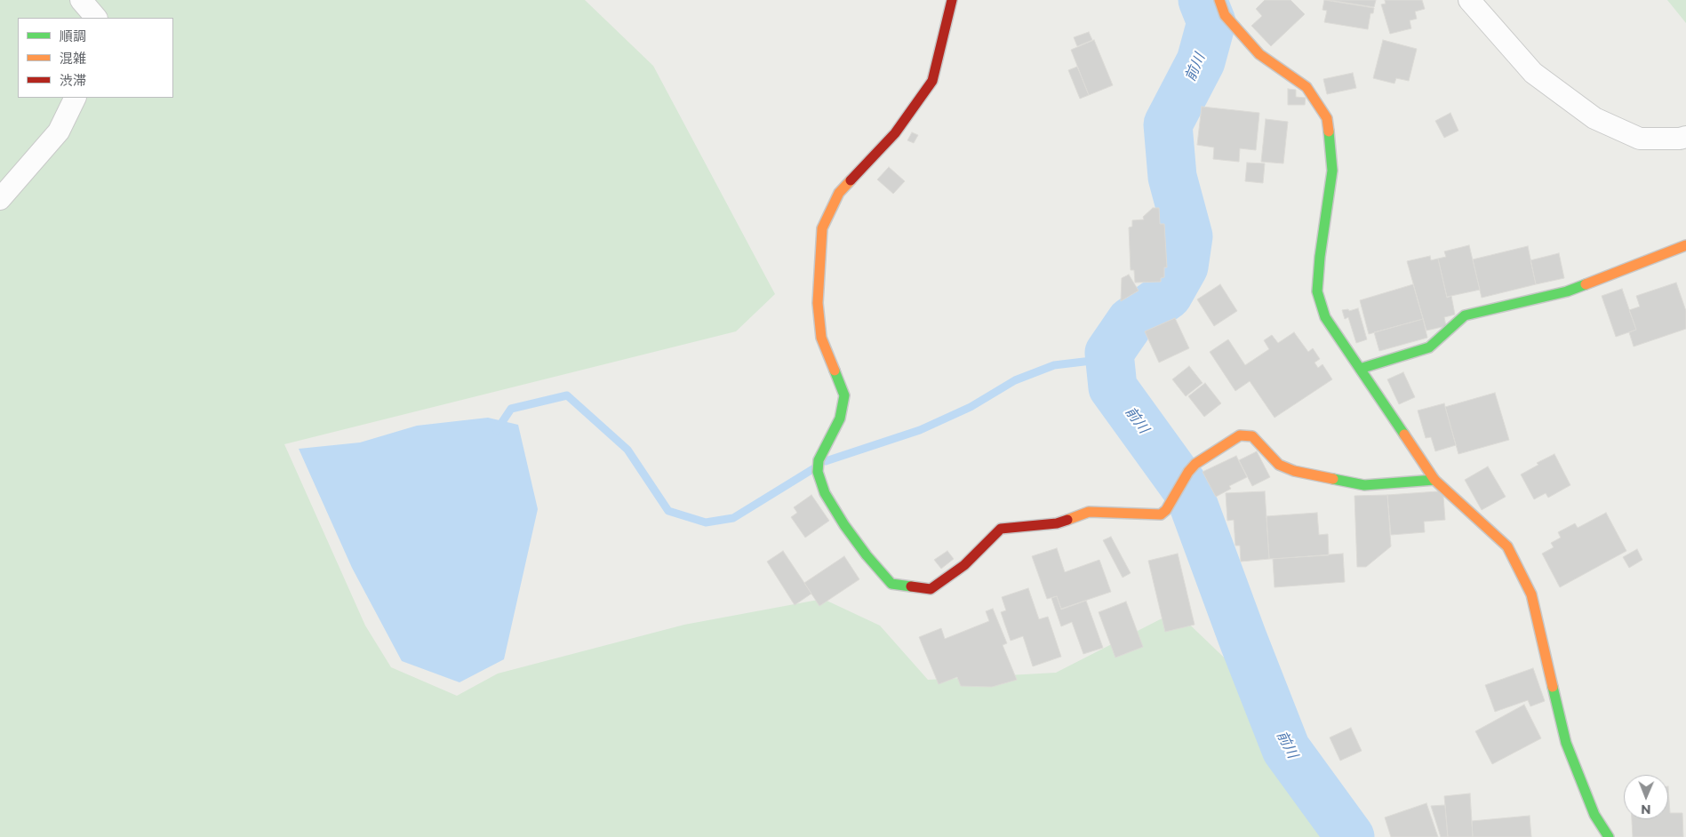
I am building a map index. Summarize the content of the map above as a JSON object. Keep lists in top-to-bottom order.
{
  "water": ["前川"],
  "legend": ["順調", "混雑", "渋滞"],
  "north": "bottom"
}
